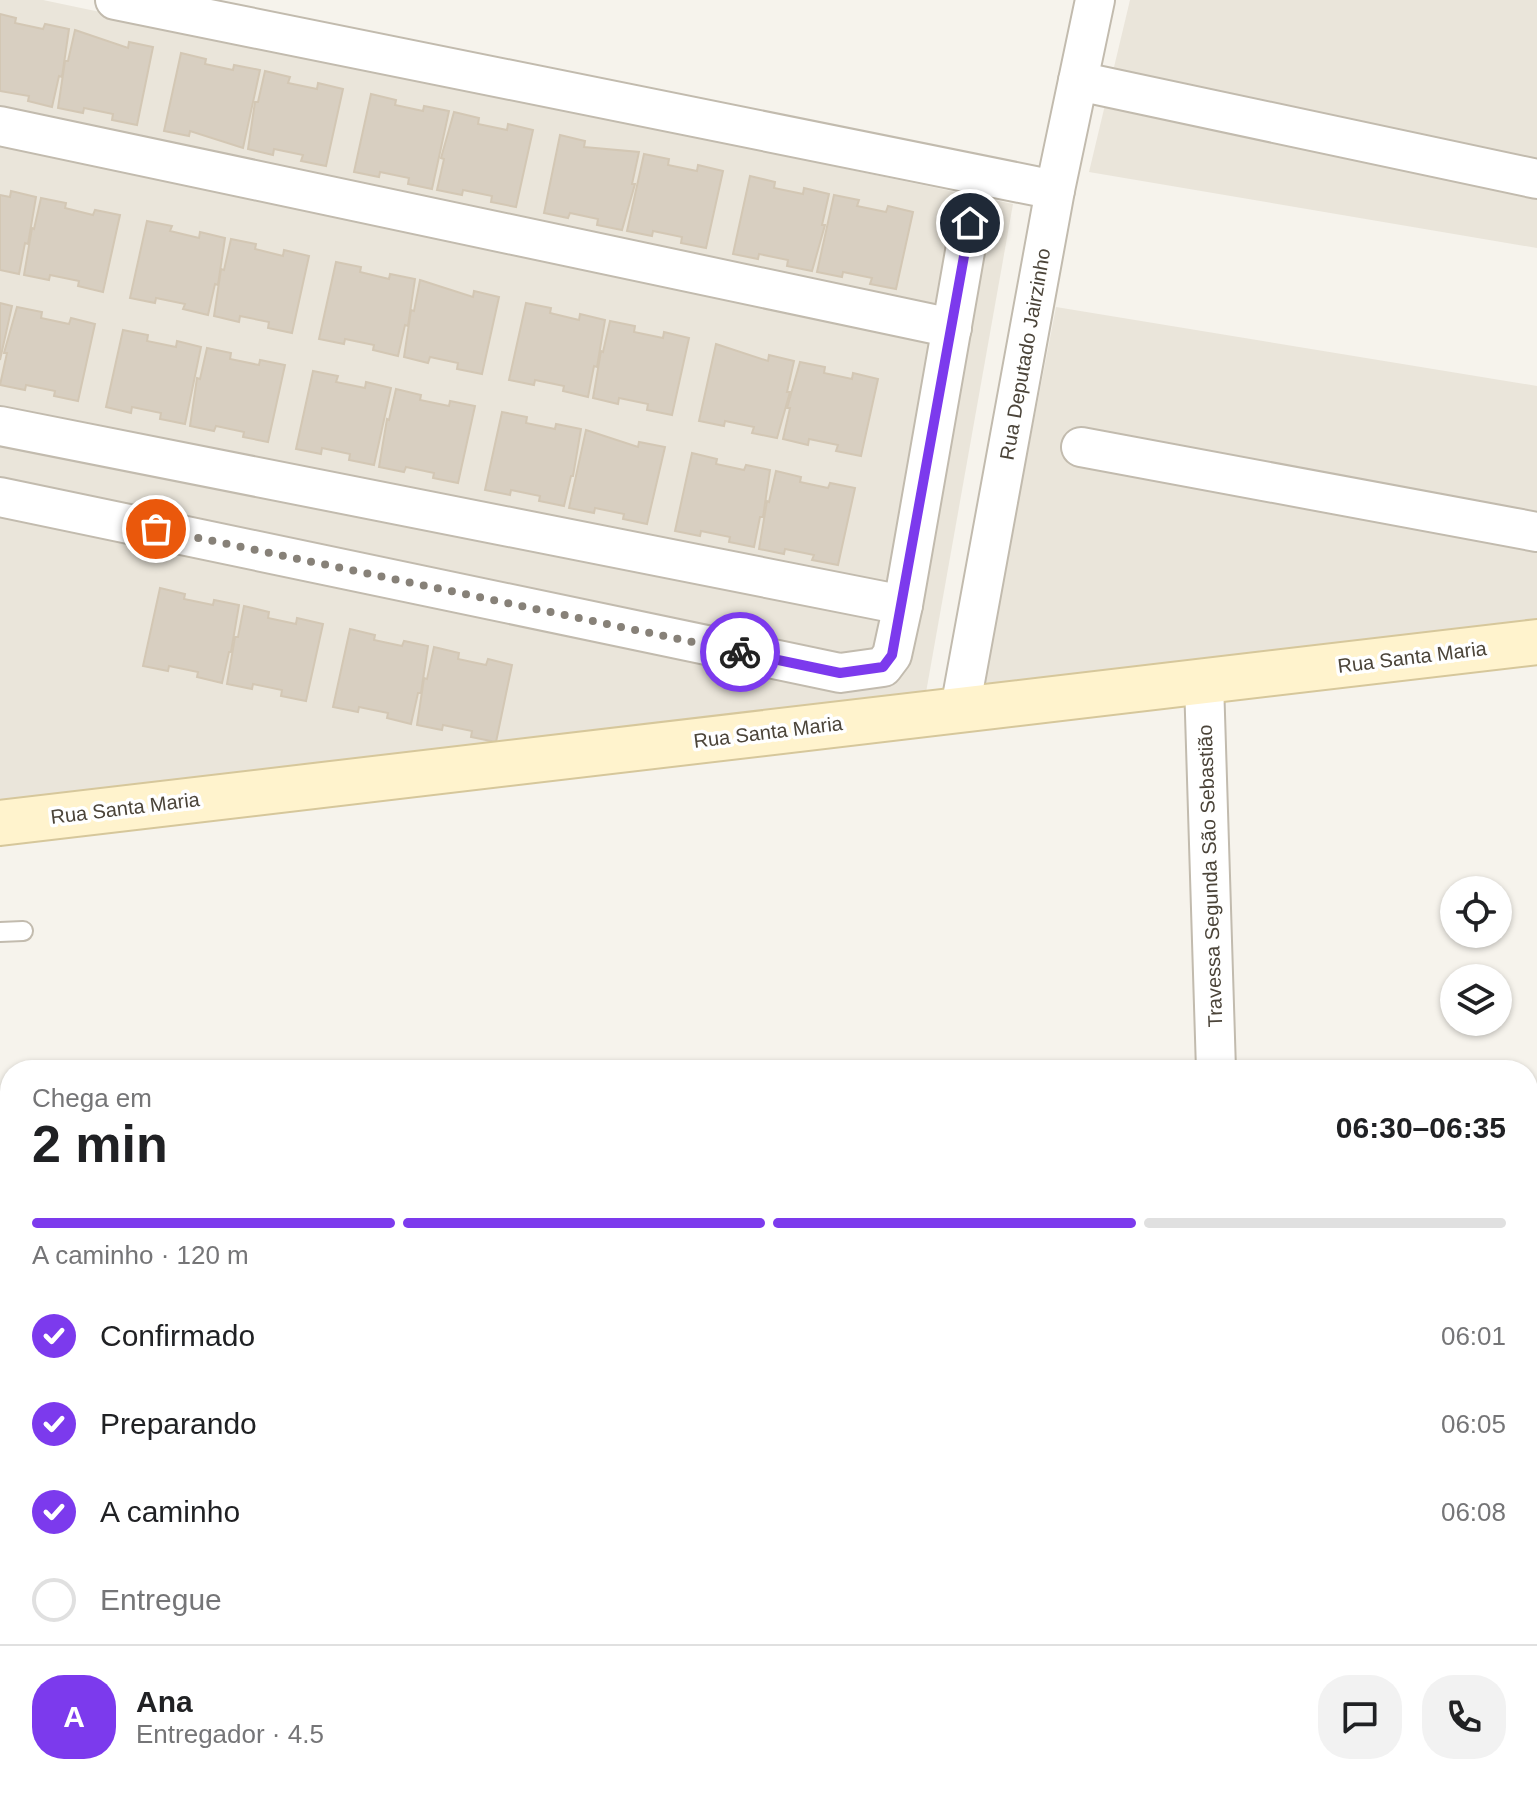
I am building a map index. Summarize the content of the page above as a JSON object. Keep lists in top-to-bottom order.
{
  "streets": {
    "street": ["Rua Deputado Jairzinho", "Rua Santa Maria", "Travessa Segunda São Sebastião"]
  },
  "crossings": [
    ["Rua Deputado Jairzinho", "Rua Santa Maria"],
    ["Rua Santa Maria", "Travessa Segunda São Sebastião"]
  ],
  "page": {
    "heading": ["2 min", "Chega em", "06:30–06:35"],
    "panel": ["Ana", "Entregador · 4.5"],
    "bar": "A caminho · 120 m",
    "list": [
      ["Confirmado", "06:01"],
      ["Preparando", "06:05"],
      ["A caminho", "06:08"],
      "Entregue"
    ],
    "round": "A"
  }
}
